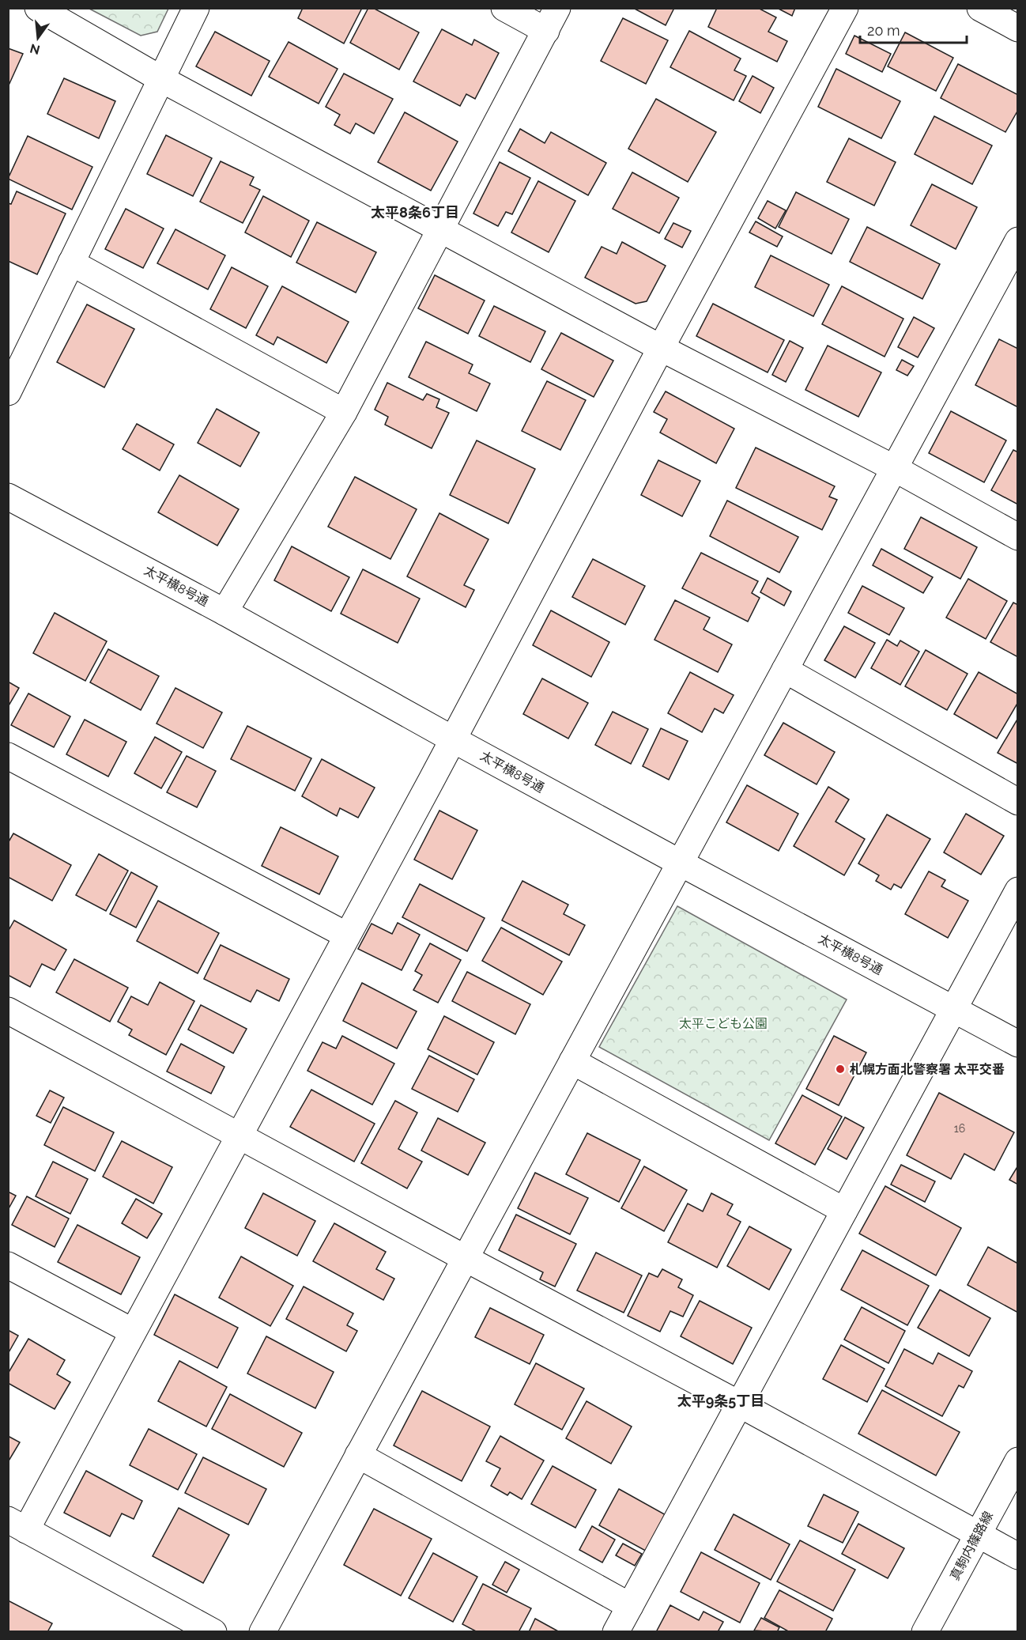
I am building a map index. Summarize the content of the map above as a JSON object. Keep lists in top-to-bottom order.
{
  "streets": {
    "street": ["太平横8号通", "真駒内篠路線"]
  },
  "districts": ["太平8条6丁目", "太平9条5丁目"],
  "parks": ["太平こども公園"],
  "places": ["札幌方面北警察署 太平交番"],
  "house_numbers": ["16"],
  "scale_bar": "20 m",
  "north": "bottom"
}
